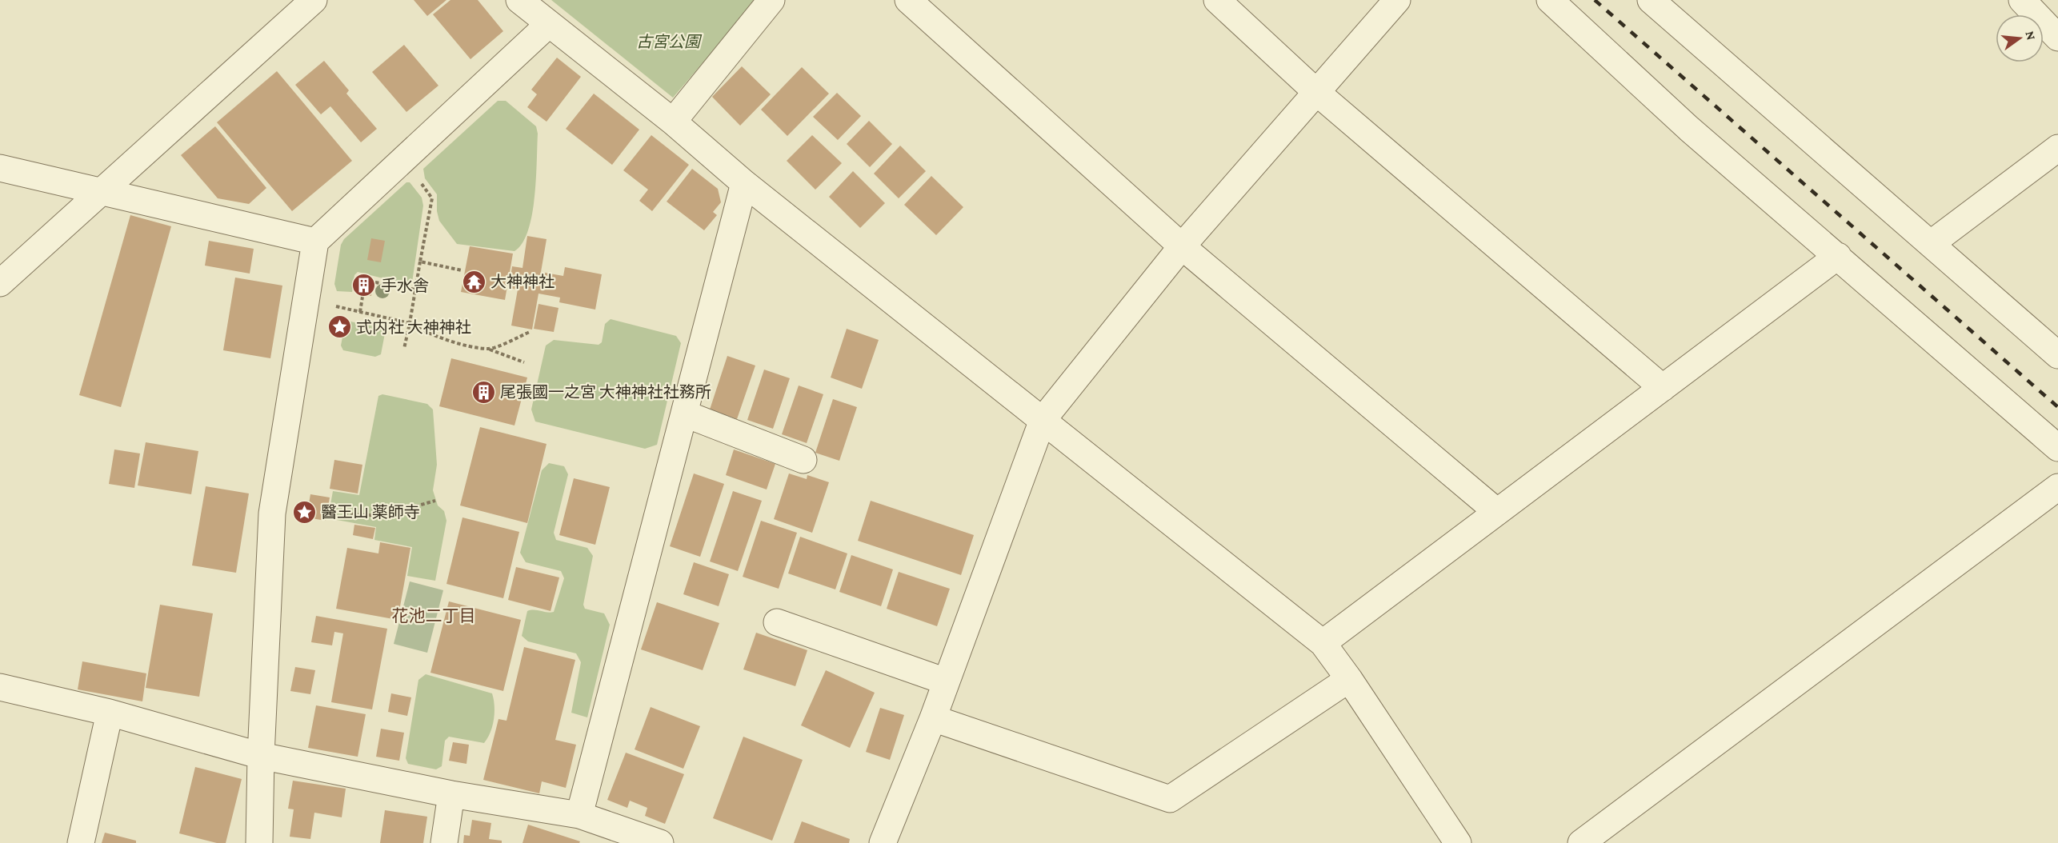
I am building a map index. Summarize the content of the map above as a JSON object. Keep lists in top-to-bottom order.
{
  "districts": ["花池二丁目"],
  "parks": ["古宮公園"],
  "places": {
    "temple": ["大神神社"],
    "building": ["手水舎", "尾張國一之宮 大神神社社務所"],
    "place": ["式内社 大神神社", "醫王山 薬師寺"]
  },
  "north": "right"
}
